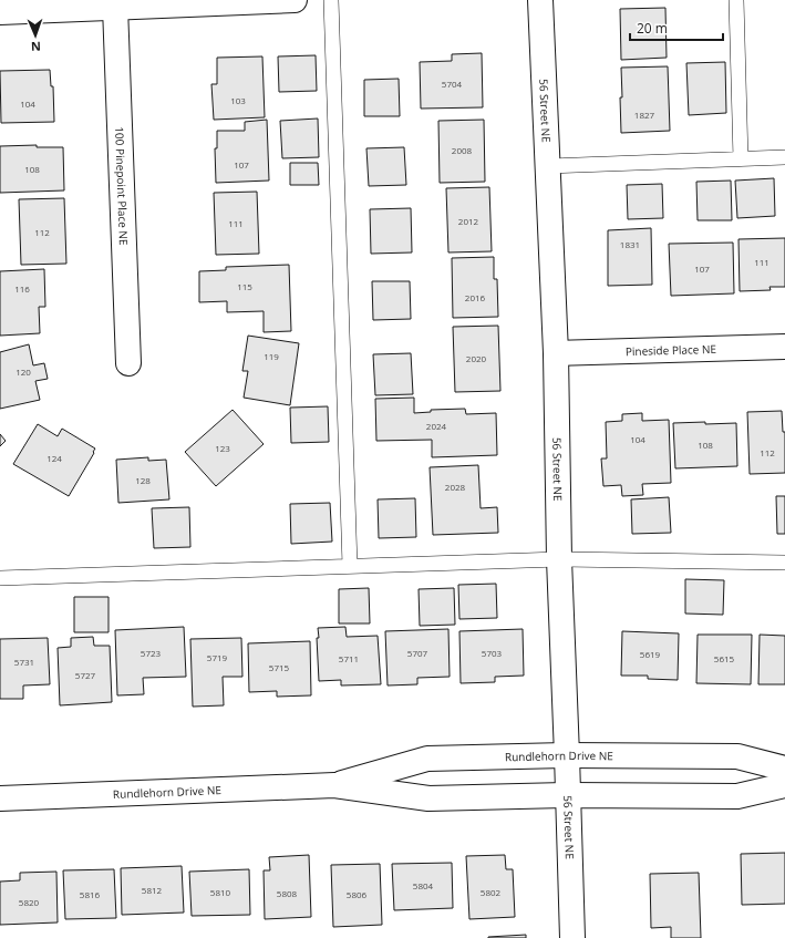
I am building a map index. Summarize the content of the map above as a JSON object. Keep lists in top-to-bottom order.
{
  "streets": {
    "street": [
      "56 Street NE",
      "100 Pinepoint Place NE",
      "Pineside Place NE",
      "Rundlehorn Drive NE"
    ]
  },
  "crossings": [
    ["56 Street NE", "Pineside Place NE"],
    ["56 Street NE", "Rundlehorn Drive NE"]
  ],
  "house_numbers": [
    "5704",
    "103",
    "104",
    "1827",
    "2008",
    "107",
    "108",
    "2012",
    "111",
    "112",
    "1831",
    "111",
    "107",
    "115",
    "116",
    "2016",
    "119",
    "2020",
    "120",
    "2024",
    "104",
    "108",
    "123",
    "112",
    "124",
    "128",
    "2028",
    "5723",
    "5707",
    "5703",
    "5619",
    "5719",
    "5711",
    "5615",
    "5731",
    "5715",
    "5727",
    "5804",
    "5812",
    "5810",
    "5802",
    "5808",
    "5816",
    "5806",
    "5820"
  ],
  "scale_bar": "20 m",
  "north": "bottom"
}
